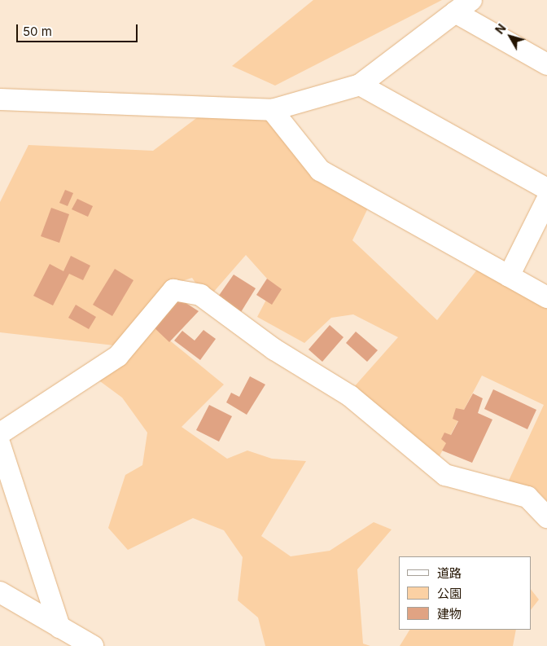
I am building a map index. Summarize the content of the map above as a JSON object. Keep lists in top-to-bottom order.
{
  "legend": ["道路", "公園", "建物"],
  "scale_bar": "50 m",
  "north": "top left"
}
